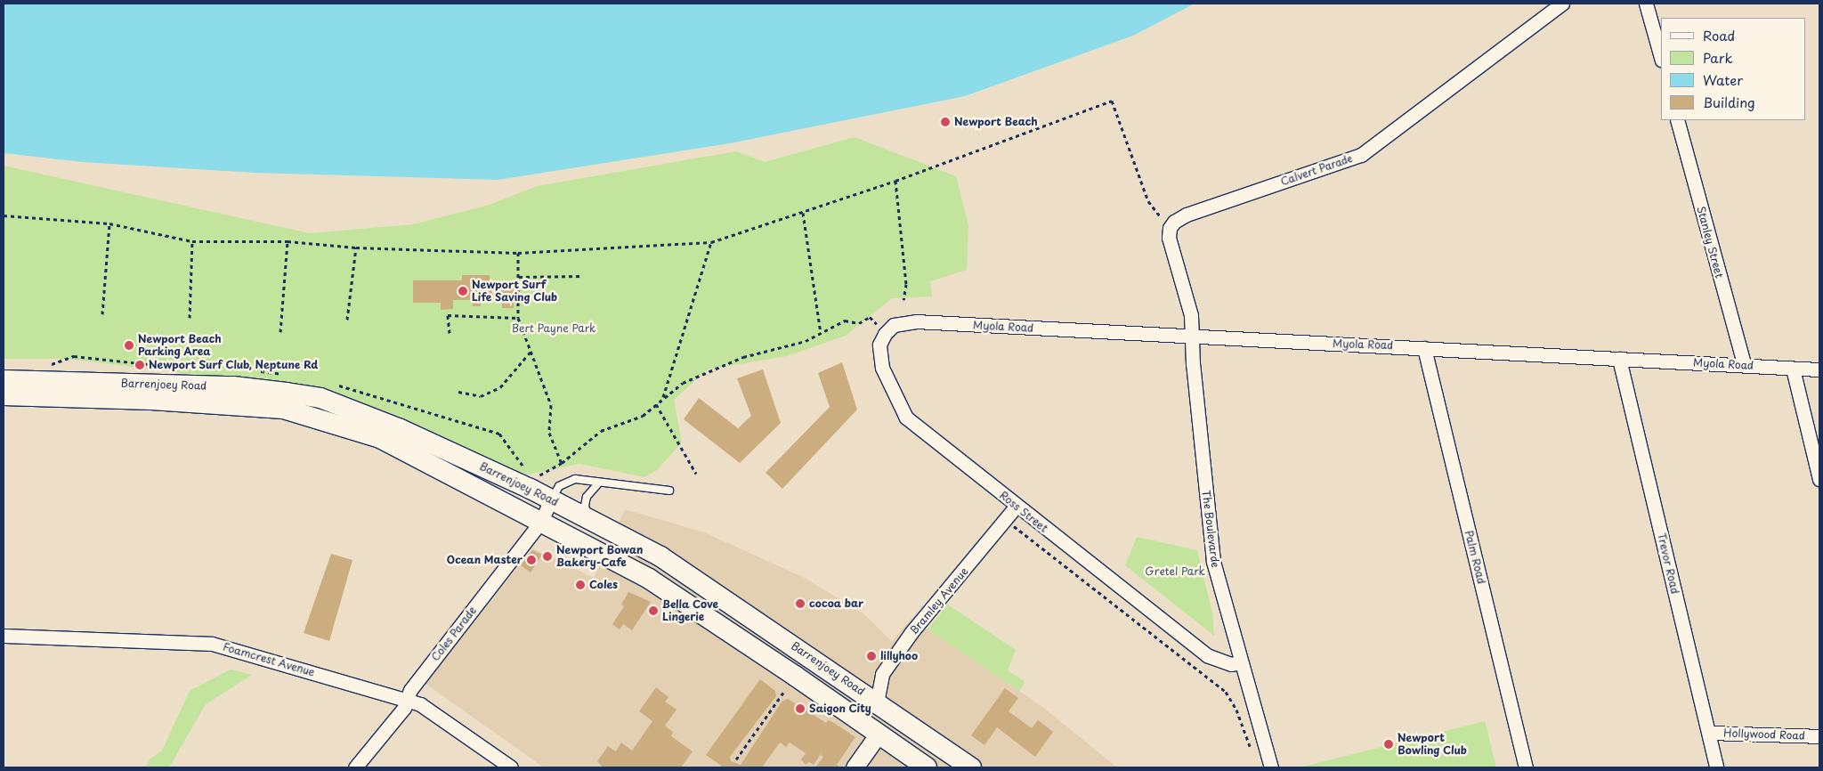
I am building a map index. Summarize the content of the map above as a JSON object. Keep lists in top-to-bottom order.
{
  "streets": {
    "main road": ["Barrenjoey Road"],
    "street": [
      "Calvert Parade",
      "Stanley Street",
      "Myola Road",
      "Ross Street",
      "The Boulevarde",
      "Palm Road",
      "Trevor Road",
      "Bramley Avenue",
      "Coles Parade",
      "Foamcrest Avenue",
      "Hollywood Road"
    ]
  },
  "crossings": [
    ["Stanley Street", "Myola Road"],
    ["Myola Road", "Ross Street"],
    ["Myola Road", "The Boulevarde"],
    ["Myola Road", "Palm Road"],
    ["Myola Road", "Trevor Road"],
    ["Barrenjoey Road", "Bramley Avenue"],
    ["Barrenjoey Road", "Coles Parade"],
    ["Ross Street", "The Boulevarde"],
    ["Ross Street", "Bramley Avenue"],
    ["Trevor Road", "Hollywood Road"],
    ["Coles Parade", "Foamcrest Avenue"]
  ],
  "parks": ["Bert Payne Park", "Gretel Park"],
  "places": [
    "Newport Beach",
    "Newport Surf Life Saving Club",
    "Newport Beach Parking Area",
    "Newport Surf Club, Neptune Rd",
    "Newport Bowan Bakery-Cafe",
    "Ocean Master",
    "Coles",
    "cocoa bar",
    "Bella Cove Lingerie",
    "lillyhoo",
    "Saigon City",
    "Newport Bowling Club"
  ],
  "legend": [
    "Road",
    "Park",
    "Water",
    "Building"
  ]
}
